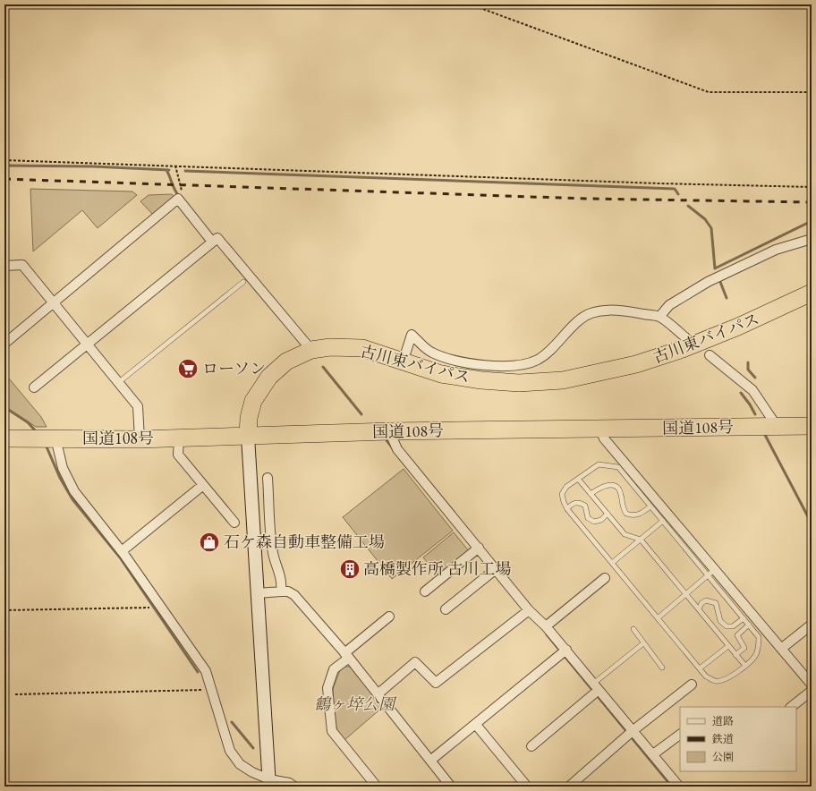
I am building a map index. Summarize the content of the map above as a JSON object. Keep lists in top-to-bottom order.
{
  "streets": {
    "highway": ["古川東バイパス", "国道108号"]
  },
  "crossings": [
    ["古川東バイパス", "国道108号"]
  ],
  "parks": ["鶴ヶ埣公園"],
  "places": {
    "supermarket": ["ローソン"],
    "shop": ["石ケ森自動車整備工場"],
    "building": ["高橋製作所 古川工場"]
  },
  "legend": ["道路", "鉄道", "公園"]
}
